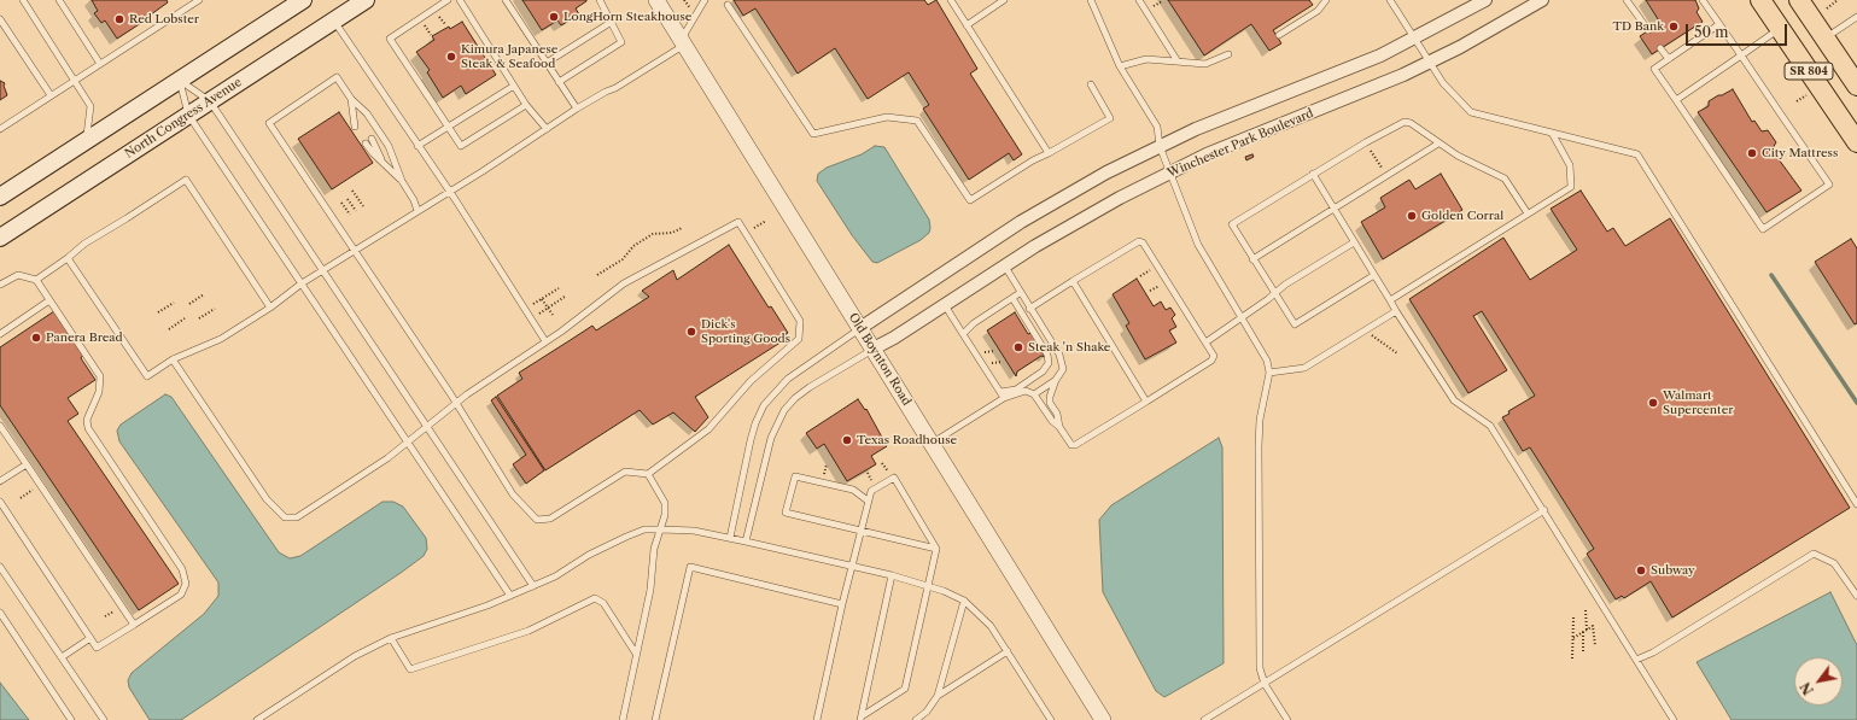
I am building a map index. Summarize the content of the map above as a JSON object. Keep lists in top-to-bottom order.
{
  "streets": {
    "main road": ["SR 804", "North Congress Avenue"],
    "street": ["Winchester Park Boulevard", "Old Boynton Road"]
  },
  "crossings": [
    ["Winchester Park Boulevard", "Old Boynton Road"]
  ],
  "places": [
    "LongHorn Steakhouse",
    "Red Lobster",
    "TD Bank",
    "Kimura Japanese Steak & Seafood",
    "City Mattress",
    "Golden Corral",
    "Dick's Sporting Goods",
    "Panera Bread",
    "Steak 'n Shake",
    "Walmart Supercenter",
    "Texas Roadhouse",
    "Subway"
  ],
  "scale_bar": "50 m",
  "north": "bottom left"
}
